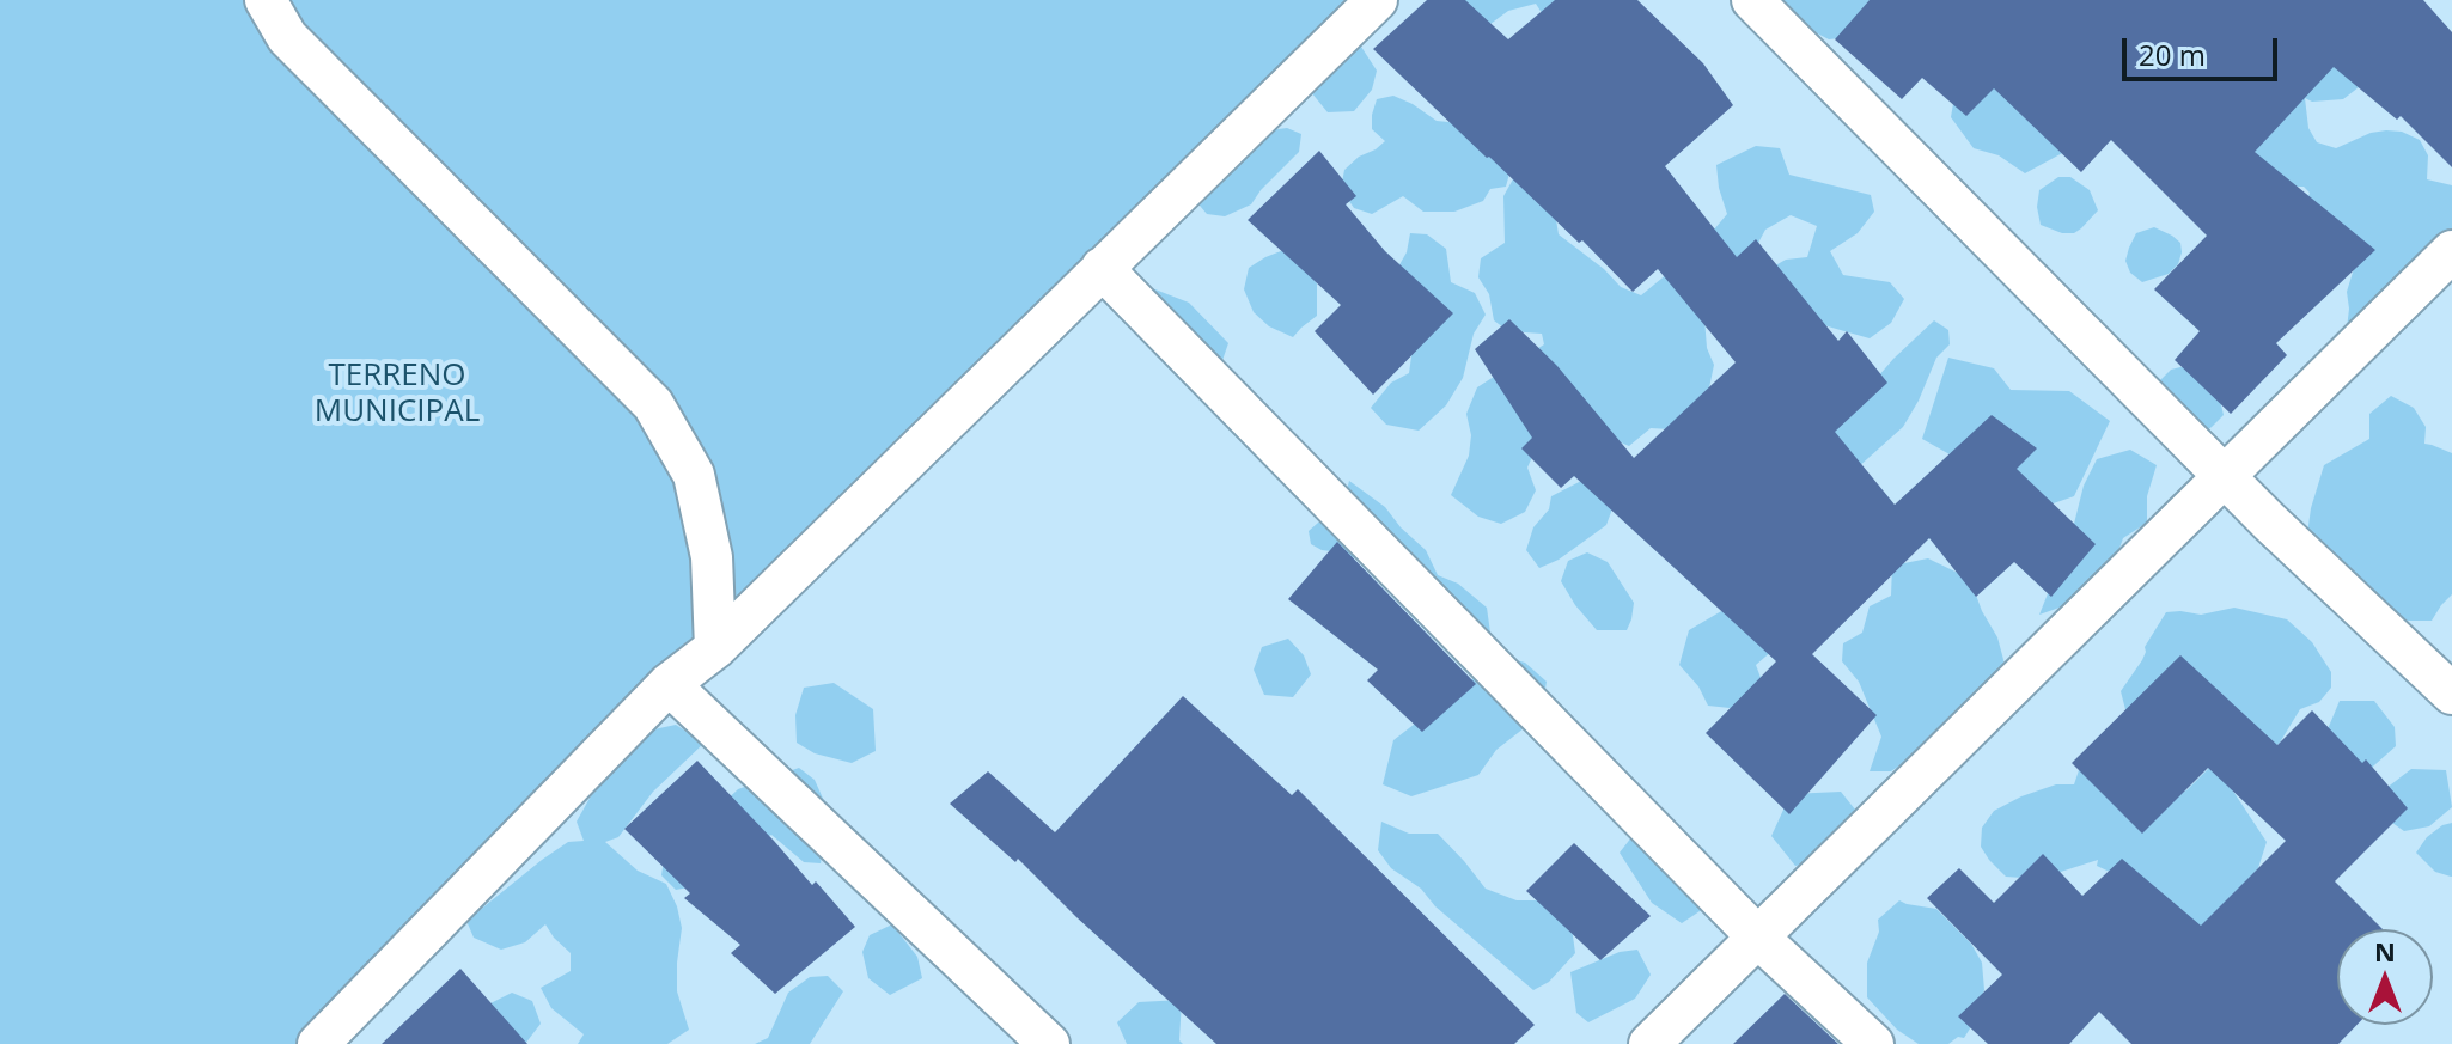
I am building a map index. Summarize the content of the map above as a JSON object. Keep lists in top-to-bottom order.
{
  "parks": ["TERRENO MUNICIPAL"],
  "scale_bar": "20 m",
  "north": "top"
}
